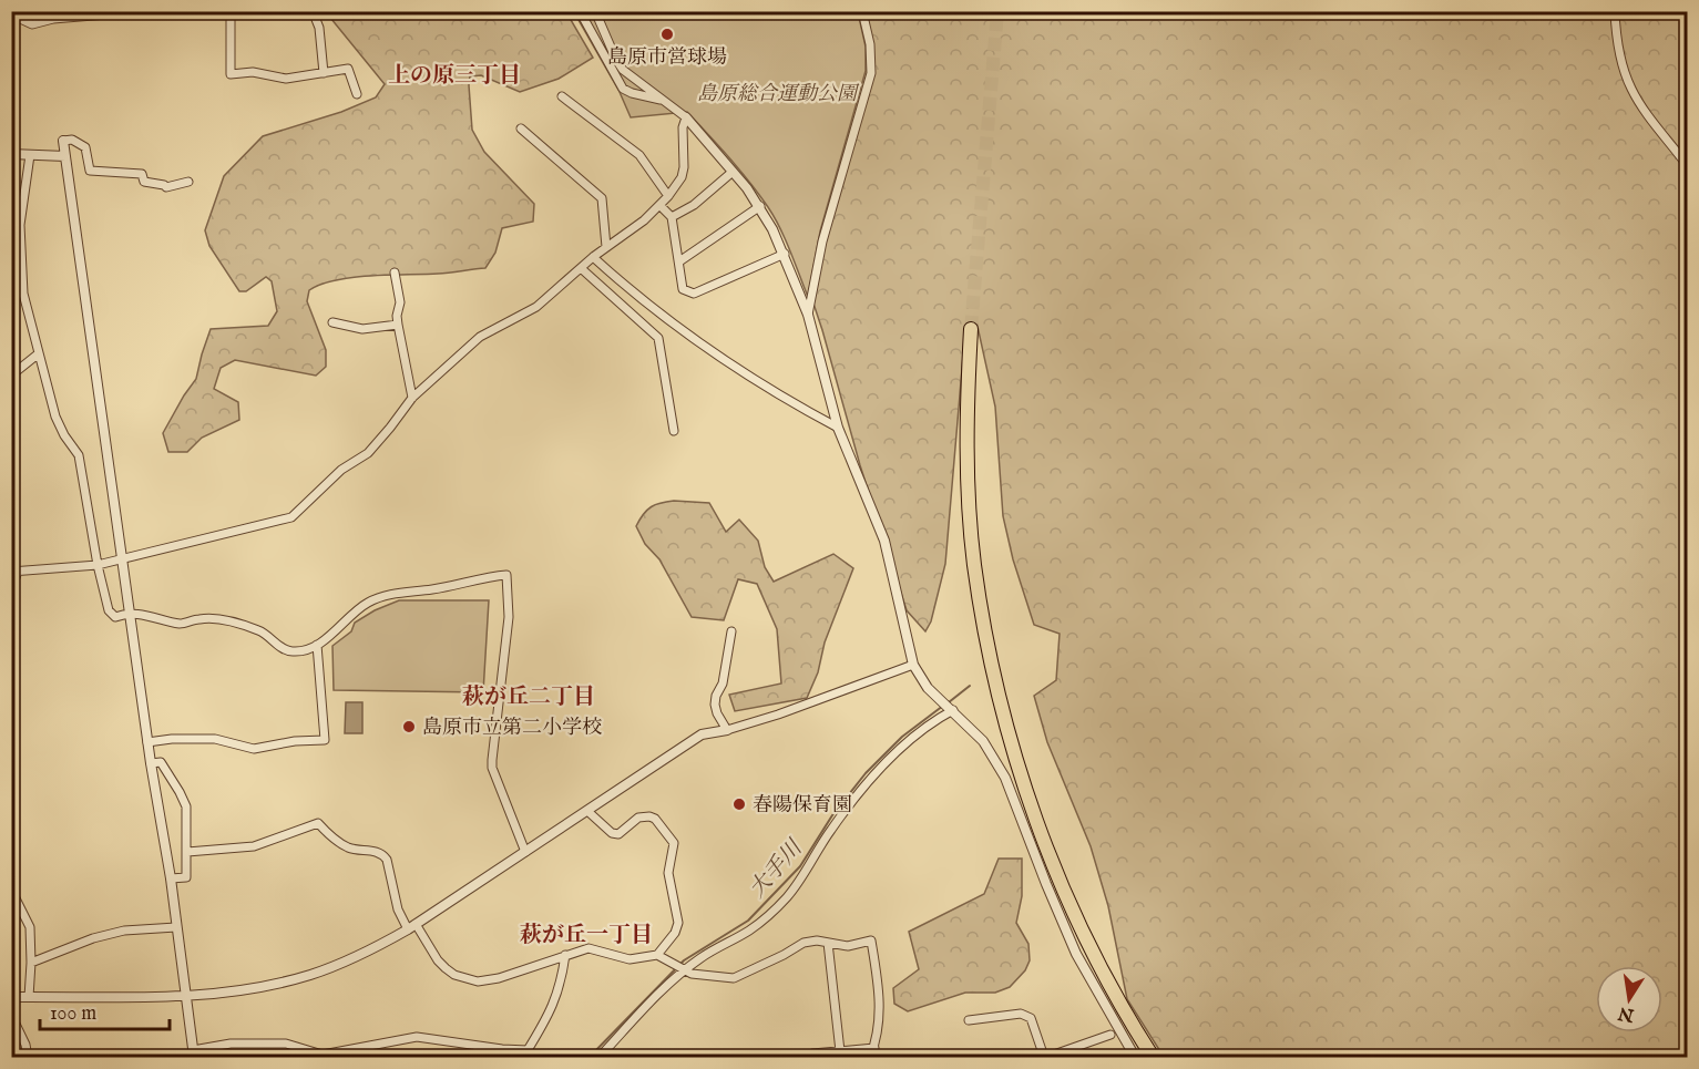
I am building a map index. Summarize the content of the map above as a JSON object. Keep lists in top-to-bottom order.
{
  "districts": ["上の原三丁目", "萩が丘二丁目", "萩が丘一丁目"],
  "water": ["大手川"],
  "parks": ["島原総合運動公園"],
  "places": ["島原市営球場", "島原市立第二小学校", "春陽保育園"],
  "scale_bar": "100 m",
  "north": "bottom"
}
